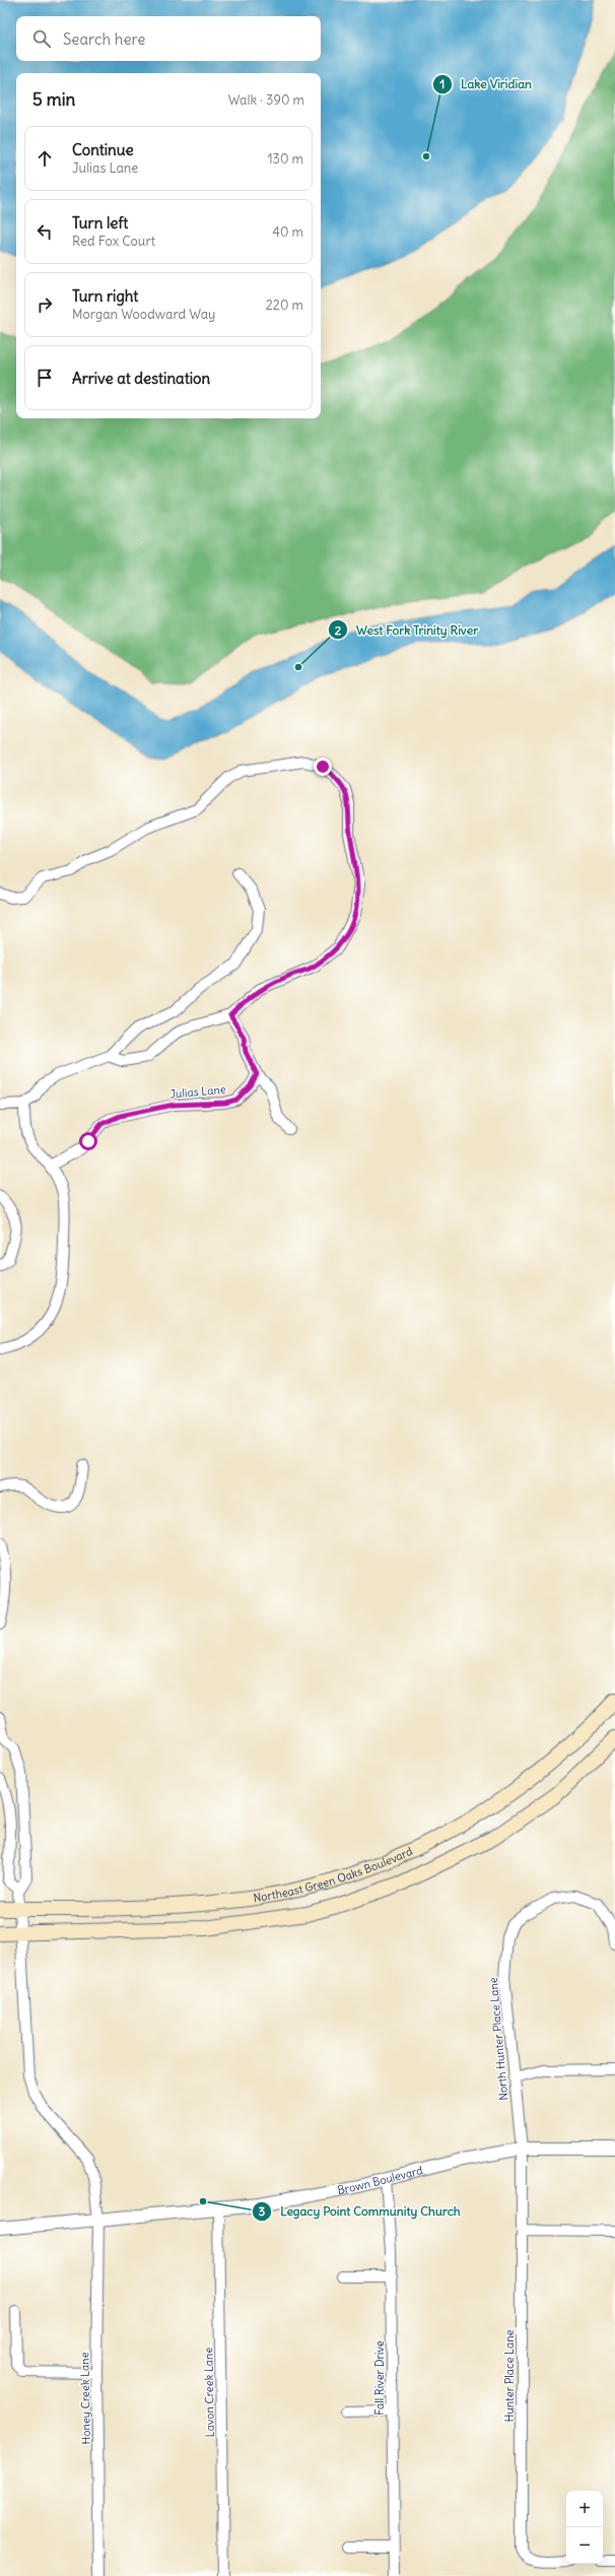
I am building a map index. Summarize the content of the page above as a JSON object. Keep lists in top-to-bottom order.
{
  "streets": {
    "main road": ["Northeast Green Oaks Boulevard"],
    "street": [
      "Julias Lane",
      "North Hunter Place Lane",
      "Brown Boulevard",
      "Hunter Place Lane",
      "Fall River Drive",
      "Lavon Creek Lane",
      "Honey Creek Lane"
    ]
  },
  "crossings": [
    ["Northeast Green Oaks Boulevard", "Honey Creek Lane"],
    ["North Hunter Place Lane", "Brown Boulevard"],
    ["North Hunter Place Lane", "Hunter Place Lane"],
    ["Brown Boulevard", "Hunter Place Lane"],
    ["Brown Boulevard", "Fall River Drive"],
    ["Brown Boulevard", "Lavon Creek Lane"],
    ["Brown Boulevard", "Honey Creek Lane"]
  ],
  "places": ["Lake Viridian", "West Fork Trinity River", "Legacy Point Community Church"],
  "page": {
    "search": "Search here",
    "heading": ["5 min", "Walk · 390 m"],
    "list": [
      ["Continue", "Julias Lane", "130 m"],
      ["Turn left", "Red Fox Court", "40 m"],
      ["Turn right", "Morgan Woodward Way", "220 m"],
      "Arrive at destination"
    ],
    "map_buttons": ["+", "−"]
  }
}
